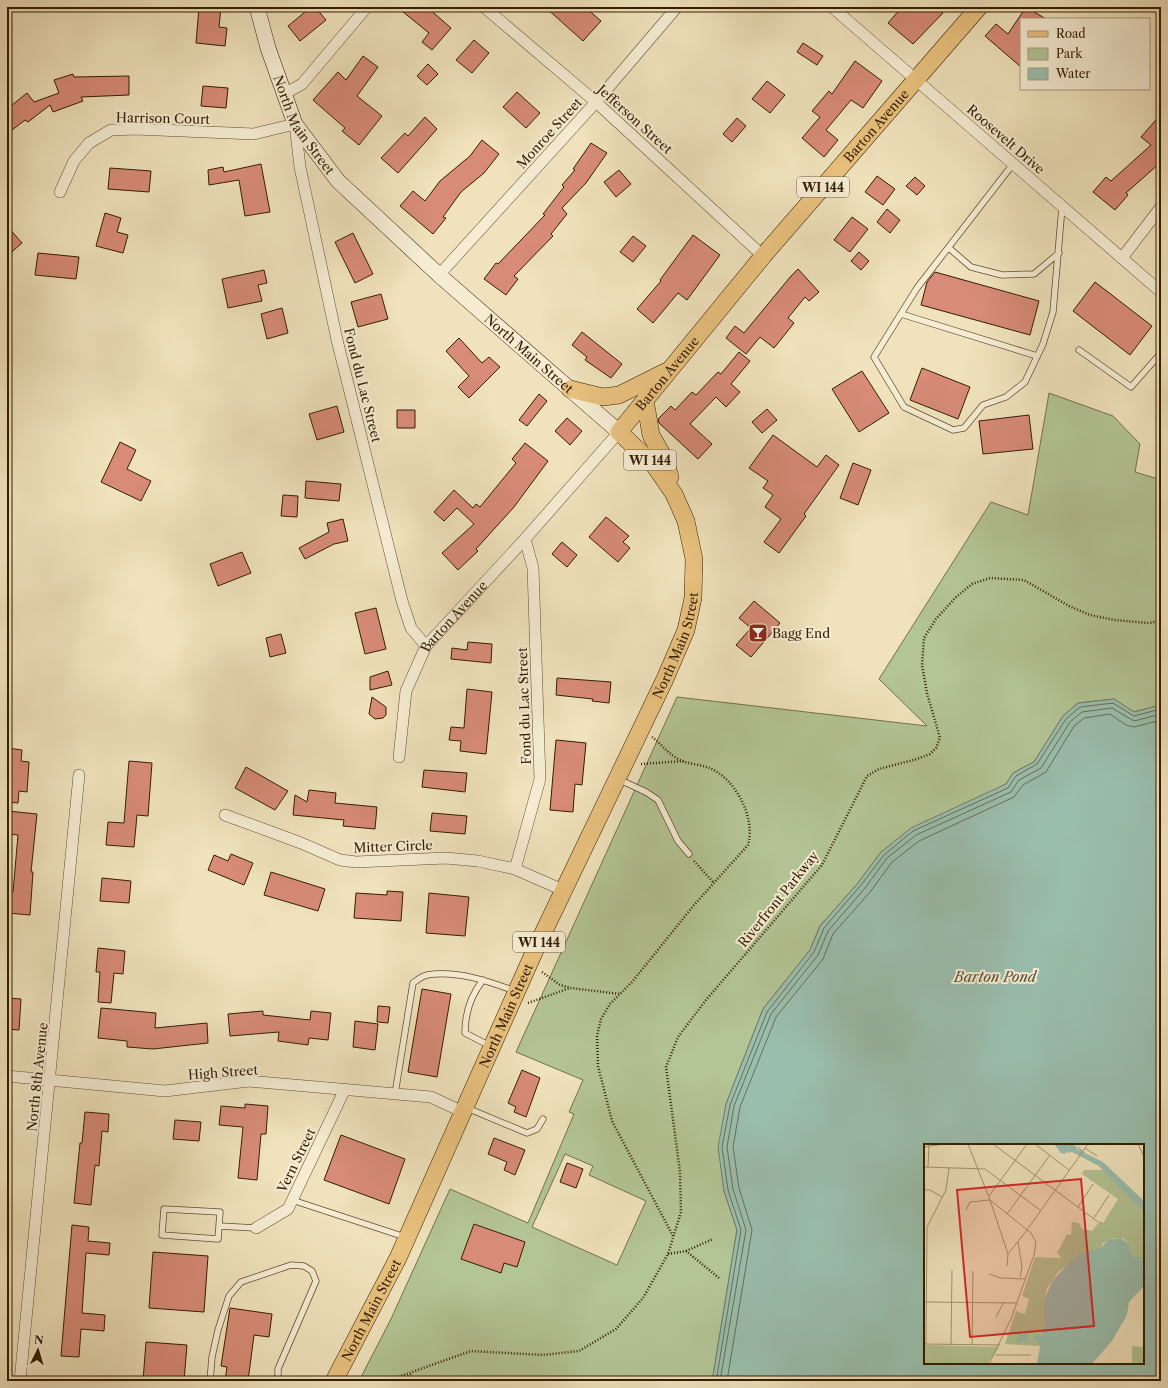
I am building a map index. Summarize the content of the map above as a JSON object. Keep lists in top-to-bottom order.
{
  "streets": {
    "main road": ["North Main Street", "Barton Avenue", "WI 144"],
    "street": [
      "Harrison Court",
      "Jefferson Street",
      "Monroe Street",
      "Roosevelt Drive",
      "Fond du Lac Street",
      "Mitter Circle",
      "High Street",
      "North 8th Avenue",
      "Vern Street"
    ],
    "path": ["Riverfront Parkway"]
  },
  "crossings": [
    ["Harrison Court", "North Main Street"],
    ["Harrison Court", "Fond du Lac Street"],
    ["Jefferson Street", "Barton Avenue"],
    ["Jefferson Street", "Monroe Street"],
    ["North Main Street", "Barton Avenue"],
    ["North Main Street", "Monroe Street"],
    ["North Main Street", "Fond du Lac Street"],
    ["North Main Street", "Mitter Circle"],
    ["North Main Street", "High Street"],
    ["Barton Avenue", "Roosevelt Drive"],
    ["Barton Avenue", "Fond du Lac Street"],
    ["Fond du Lac Street", "Mitter Circle"],
    ["High Street", "North 8th Avenue"],
    ["High Street", "Vern Street"]
  ],
  "water": ["Barton Pond"],
  "places": {
    "bar": ["Bagg End"]
  },
  "legend": ["Road", "Park", "Water"],
  "north": "top"
}
